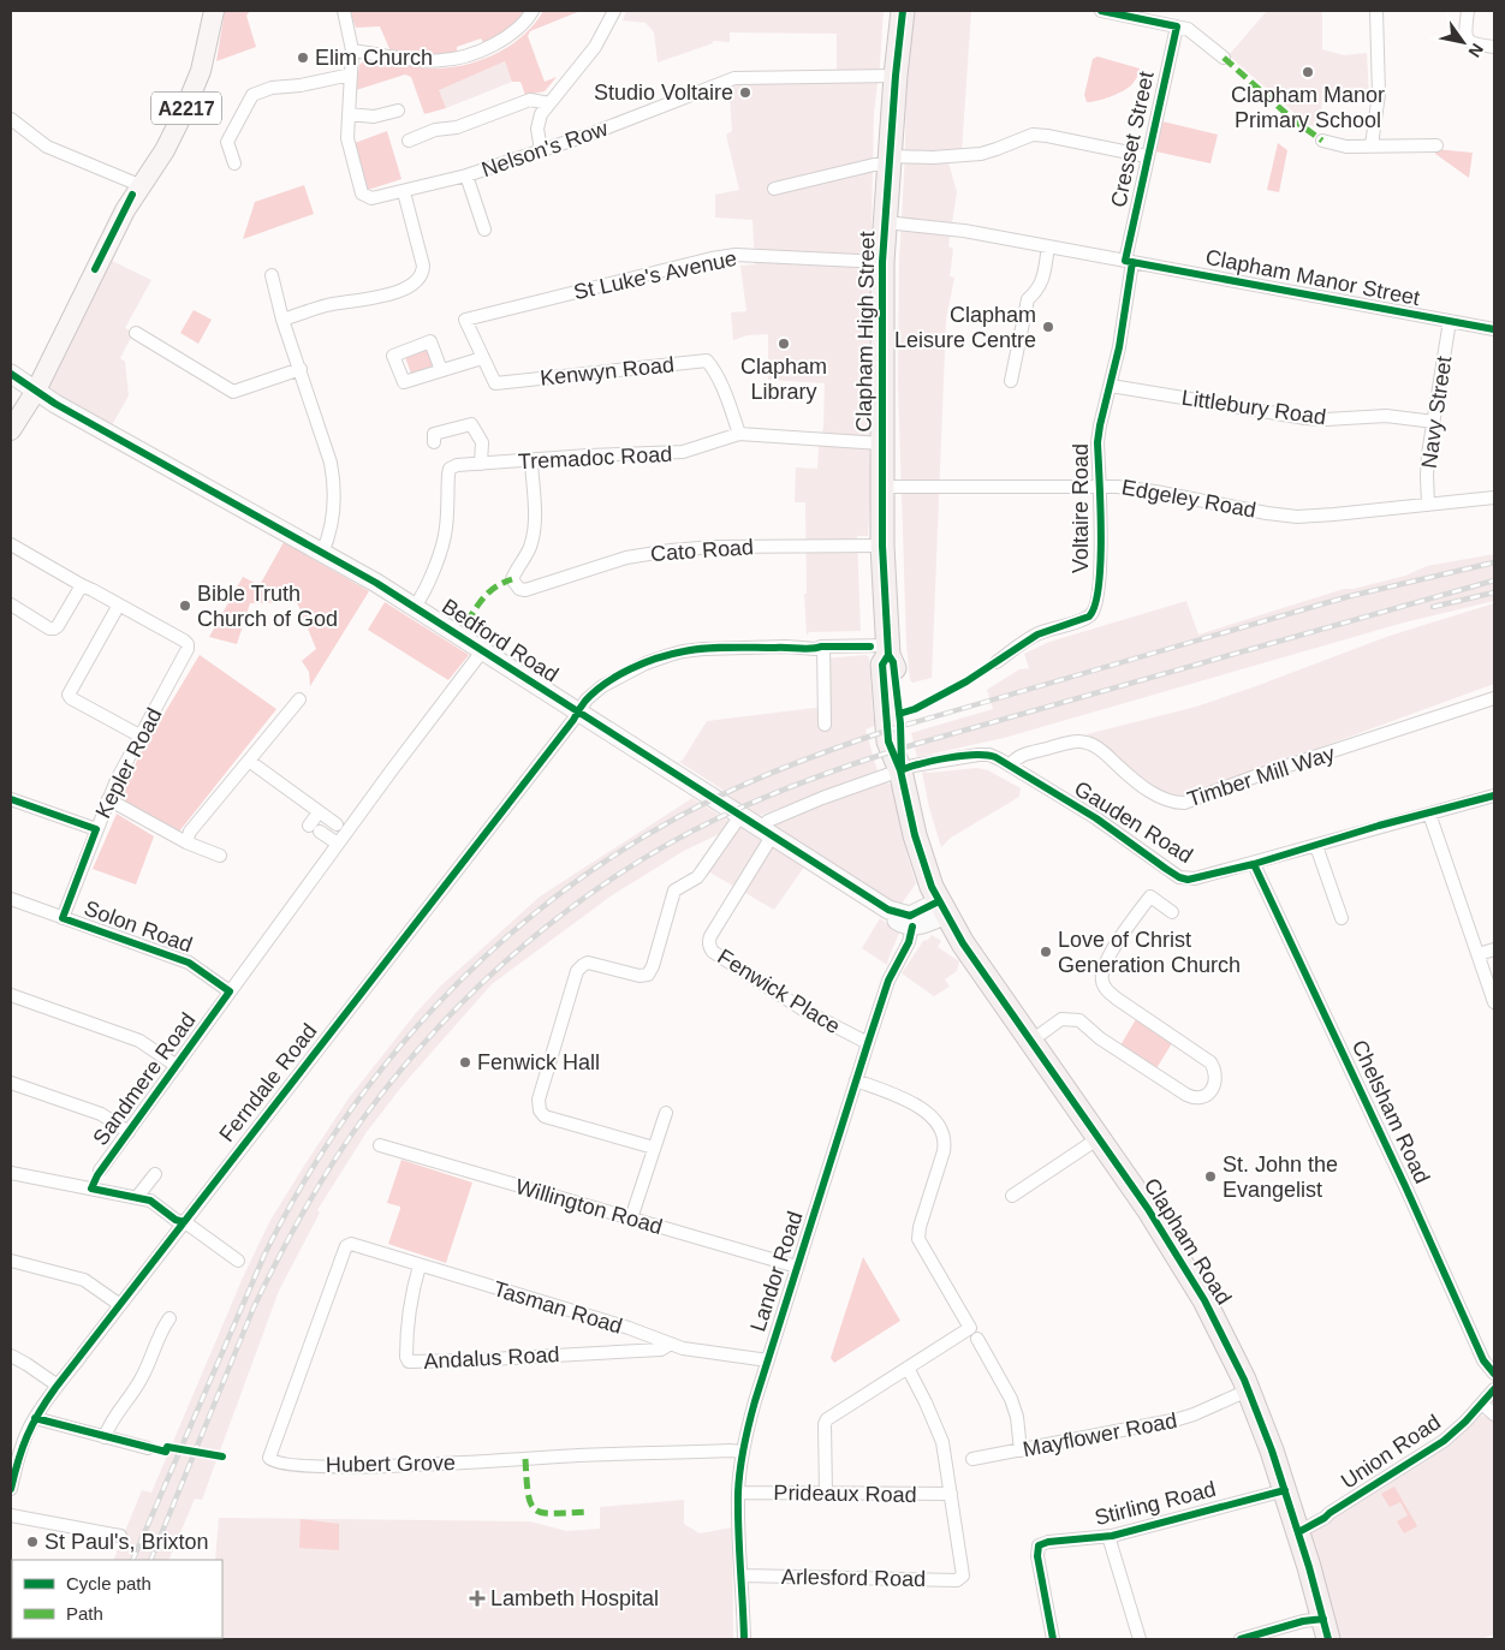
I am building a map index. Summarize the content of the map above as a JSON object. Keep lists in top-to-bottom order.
{
  "streets": {
    "highway": ["Clapham High Street", "Clapham Road"],
    "main road": ["A2217", "Bedford Road"],
    "street": [
      "Cresset Street",
      "Nelson's Row",
      "St Luke's Avenue",
      "Clapham Manor Street",
      "Kenwyn Road",
      "Littlebury Road",
      "Navy Street",
      "Tremadoc Road",
      "Edgeley Road",
      "Voltaire Road",
      "Cato Road",
      "Kepler Road",
      "Timber Mill Way",
      "Gauden Road",
      "Solon Road",
      "Fenwick Place",
      "Sandmere Road",
      "Ferndale Road",
      "Chelsham Road",
      "Willington Road",
      "Landor Road",
      "Tasman Road",
      "Andalus Road",
      "Mayflower Road",
      "Union Road",
      "Hubert Grove",
      "Prideaux Road",
      "Stirling Road",
      "Arlesford Road"
    ]
  },
  "crossings": [
    ["A2217", "Bedford Road"],
    ["Cresset Street", "Clapham Manor Street"],
    ["Cresset Street", "Voltaire Road"],
    ["Nelson's Row", "Clapham High Street"],
    ["St Luke's Avenue", "Clapham High Street"],
    ["St Luke's Avenue", "Kenwyn Road"],
    ["Clapham Manor Street", "Clapham High Street"],
    ["Clapham Manor Street", "Navy Street"],
    ["Clapham Manor Street", "Voltaire Road"],
    ["Clapham High Street", "Tremadoc Road"],
    ["Clapham High Street", "Edgeley Road"],
    ["Clapham High Street", "Cato Road"],
    ["Clapham High Street", "Bedford Road"],
    ["Clapham High Street", "Gauden Road"],
    ["Clapham High Street", "Ferndale Road"],
    ["Clapham High Street", "Clapham Road"],
    ["Kenwyn Road", "Tremadoc Road"],
    ["Littlebury Road", "Navy Street"],
    ["Littlebury Road", "Voltaire Road"],
    ["Navy Street", "Edgeley Road"],
    ["Tremadoc Road", "Cato Road"],
    ["Tremadoc Road", "Bedford Road"],
    ["Edgeley Road", "Voltaire Road"],
    ["Bedford Road", "Gauden Road"],
    ["Bedford Road", "Fenwick Place"],
    ["Bedford Road", "Sandmere Road"],
    ["Bedford Road", "Ferndale Road"],
    ["Bedford Road", "Clapham Road"],
    ["Bedford Road", "Landor Road"],
    ["Kepler Road", "Solon Road"],
    ["Timber Mill Way", "Gauden Road"],
    ["Gauden Road", "Fenwick Place"],
    ["Gauden Road", "Chelsham Road"],
    ["Solon Road", "Sandmere Road"],
    ["Fenwick Place", "Landor Road"],
    ["Willington Road", "Landor Road"],
    ["Clapham Road", "Mayflower Road"],
    ["Clapham Road", "Union Road"],
    ["Clapham Road", "Stirling Road"],
    ["Landor Road", "Tasman Road"],
    ["Landor Road", "Hubert Grove"],
    ["Landor Road", "Prideaux Road"],
    ["Landor Road", "Arlesford Road"],
    ["Tasman Road", "Andalus Road"],
    ["Tasman Road", "Hubert Grove"],
    ["Prideaux Road", "Arlesford Road"]
  ],
  "places": {
    "other": [
      "Elim Church",
      "Clapham Manor Primary School",
      "Studio Voltaire",
      "Clapham Leisure Centre",
      "Clapham Library",
      "Bible Truth Church of God",
      "Love of Christ Generation Church",
      "Fenwick Hall",
      "St. John the Evangelist",
      "St Paul's, Brixton"
    ],
    "health": ["Lambeth Hospital"]
  },
  "legend": ["Cycle path", "Path"],
  "north": "bottom right"
}
